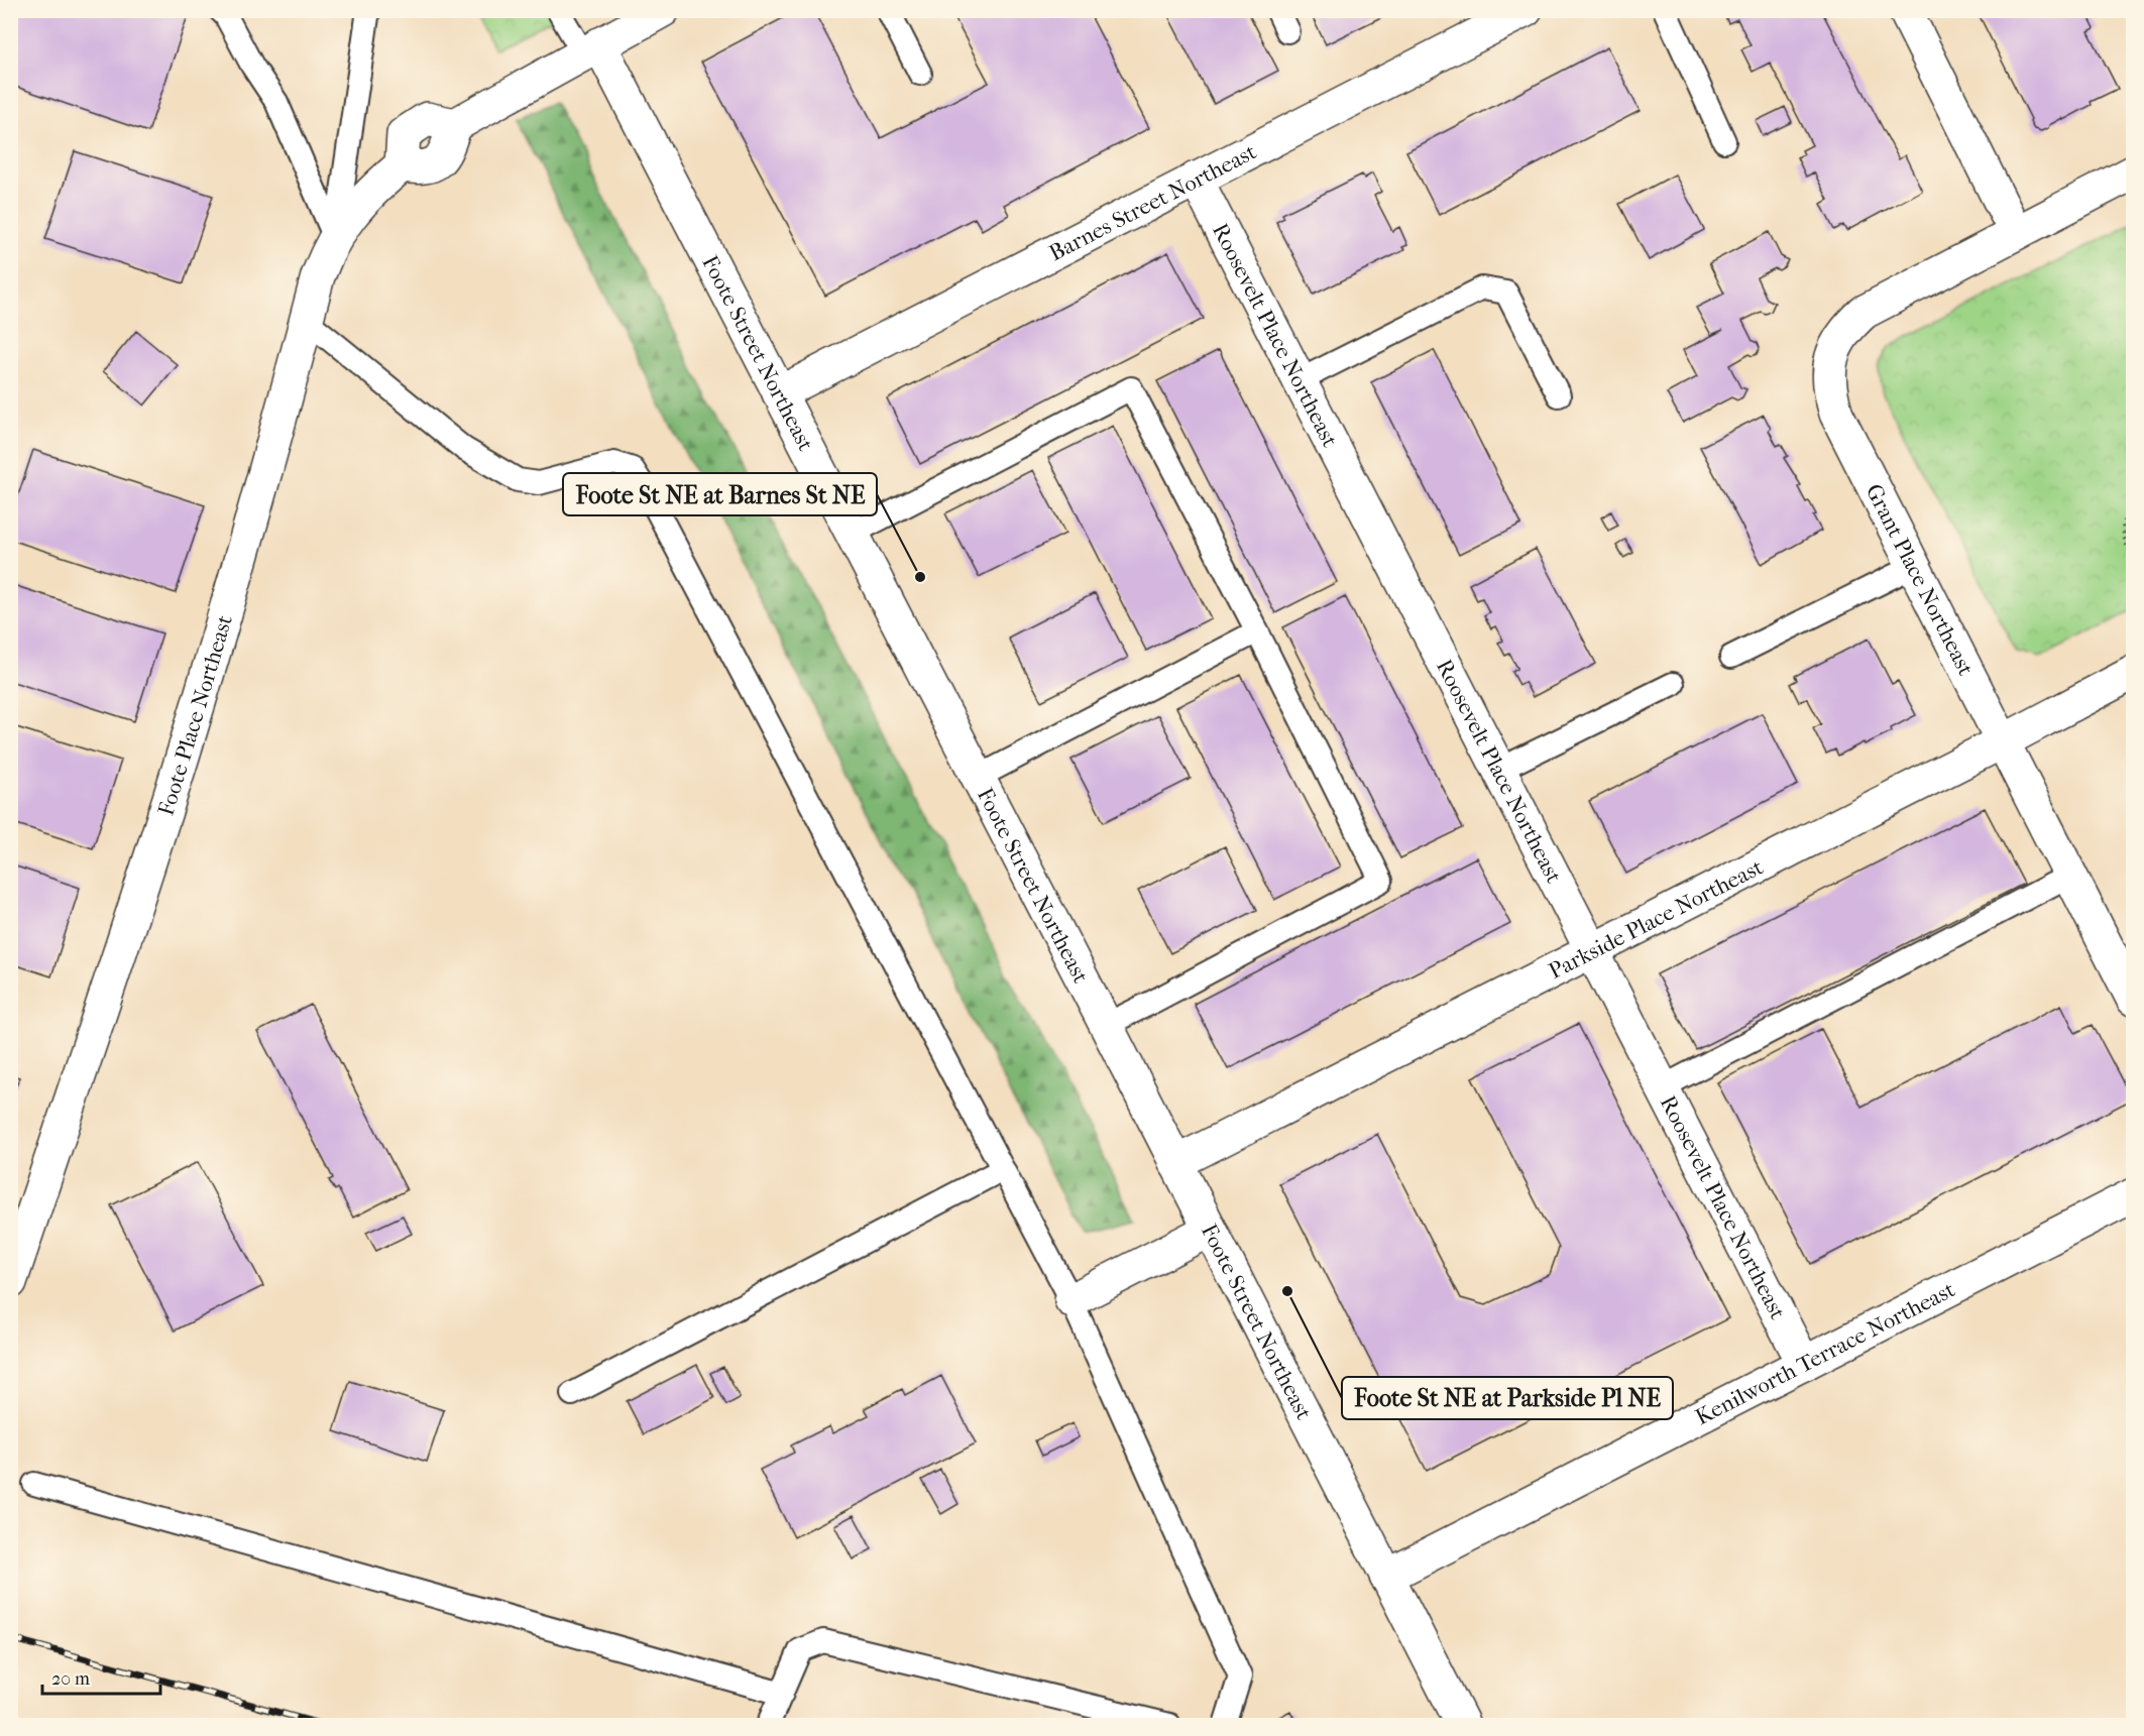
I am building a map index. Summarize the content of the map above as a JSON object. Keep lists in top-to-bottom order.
{
  "streets": {
    "street": [
      "Barnes Street Northeast",
      "Roosevelt Place Northeast",
      "Foote Street Northeast",
      "Grant Place Northeast",
      "Foote Place Northeast",
      "Parkside Place Northeast",
      "Kenilworth Terrace Northeast"
    ]
  },
  "crossings": [
    ["Barnes Street Northeast", "Roosevelt Place Northeast"],
    ["Barnes Street Northeast", "Foote Street Northeast"],
    ["Roosevelt Place Northeast", "Parkside Place Northeast"],
    ["Roosevelt Place Northeast", "Kenilworth Terrace Northeast"],
    ["Foote Street Northeast", "Foote Place Northeast"],
    ["Foote Street Northeast", "Parkside Place Northeast"],
    ["Foote Street Northeast", "Kenilworth Terrace Northeast"],
    ["Grant Place Northeast", "Parkside Place Northeast"]
  ],
  "places": ["Foote St NE at Barnes St NE", "Foote St NE at Parkside Pl NE"],
  "scale_bar": "20 m"
}
